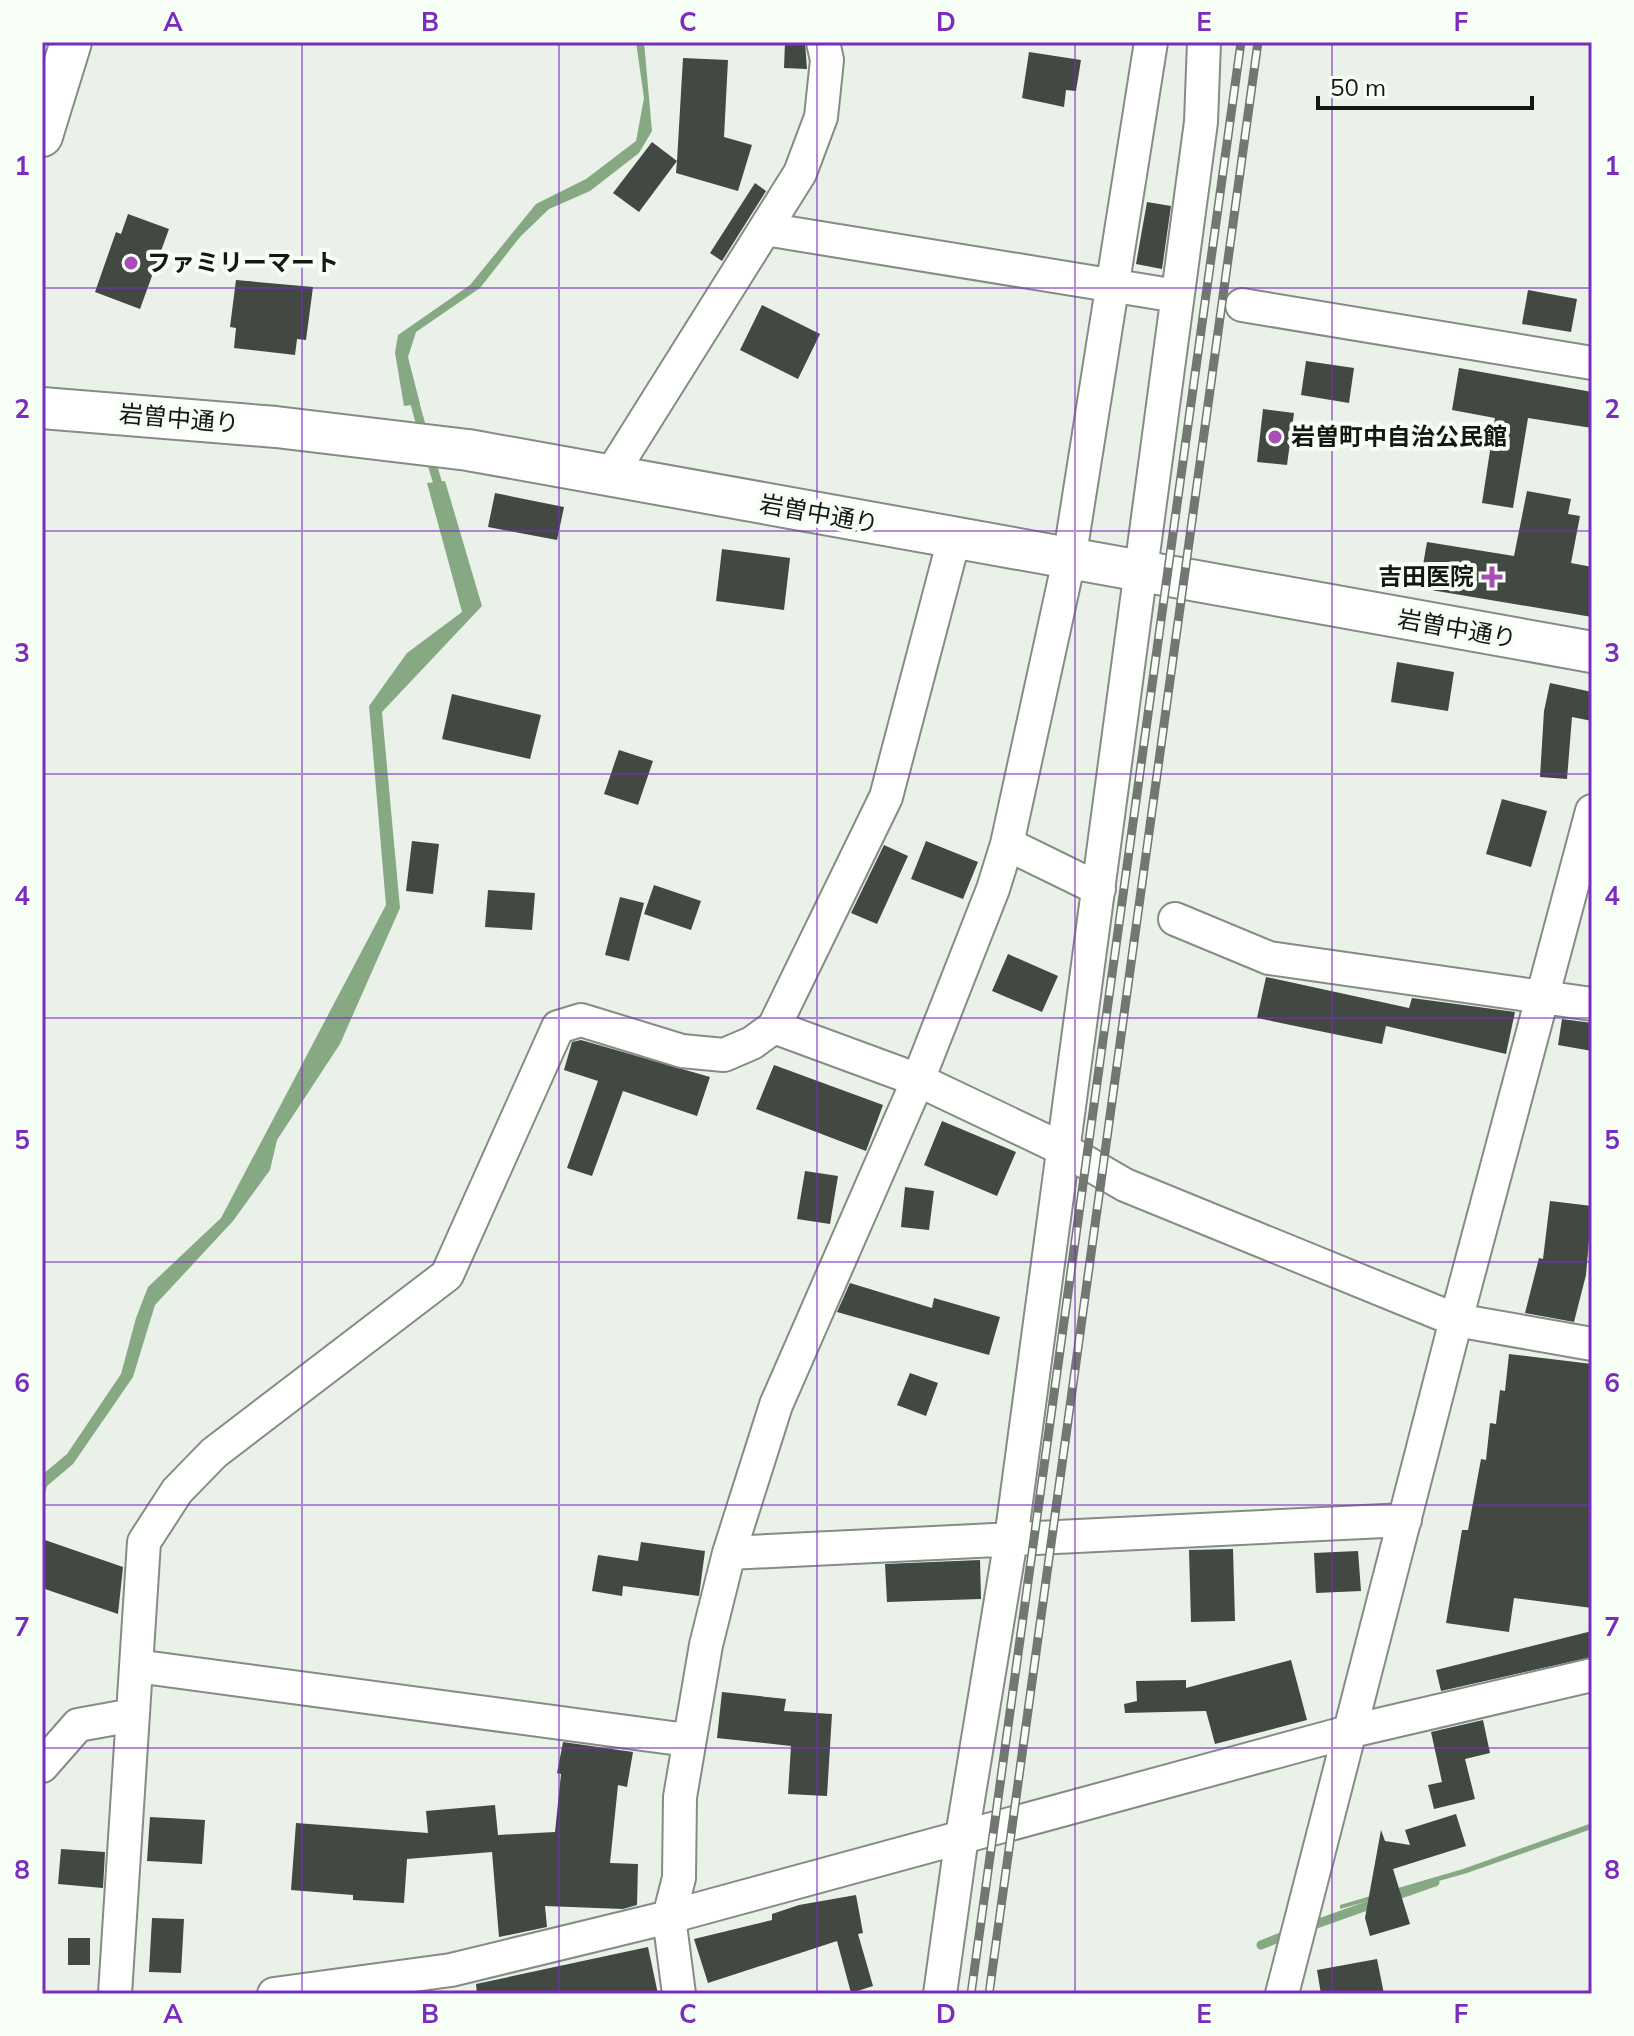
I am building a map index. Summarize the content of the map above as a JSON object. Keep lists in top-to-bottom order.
{
  "streets": {
    "street": ["岩曽中通り"]
  },
  "places": {
    "other": ["ファミリーマート", "岩曽町中自治公民館"],
    "health": ["吉田医院"]
  },
  "scale_bar": "50 m",
  "grid": {
    "columns": [
      "A",
      "B",
      "C",
      "D",
      "E",
      "F"
    ],
    "rows": [
      "1",
      "2",
      "3",
      "4",
      "5",
      "6",
      "7",
      "8"
    ]
  }
}
